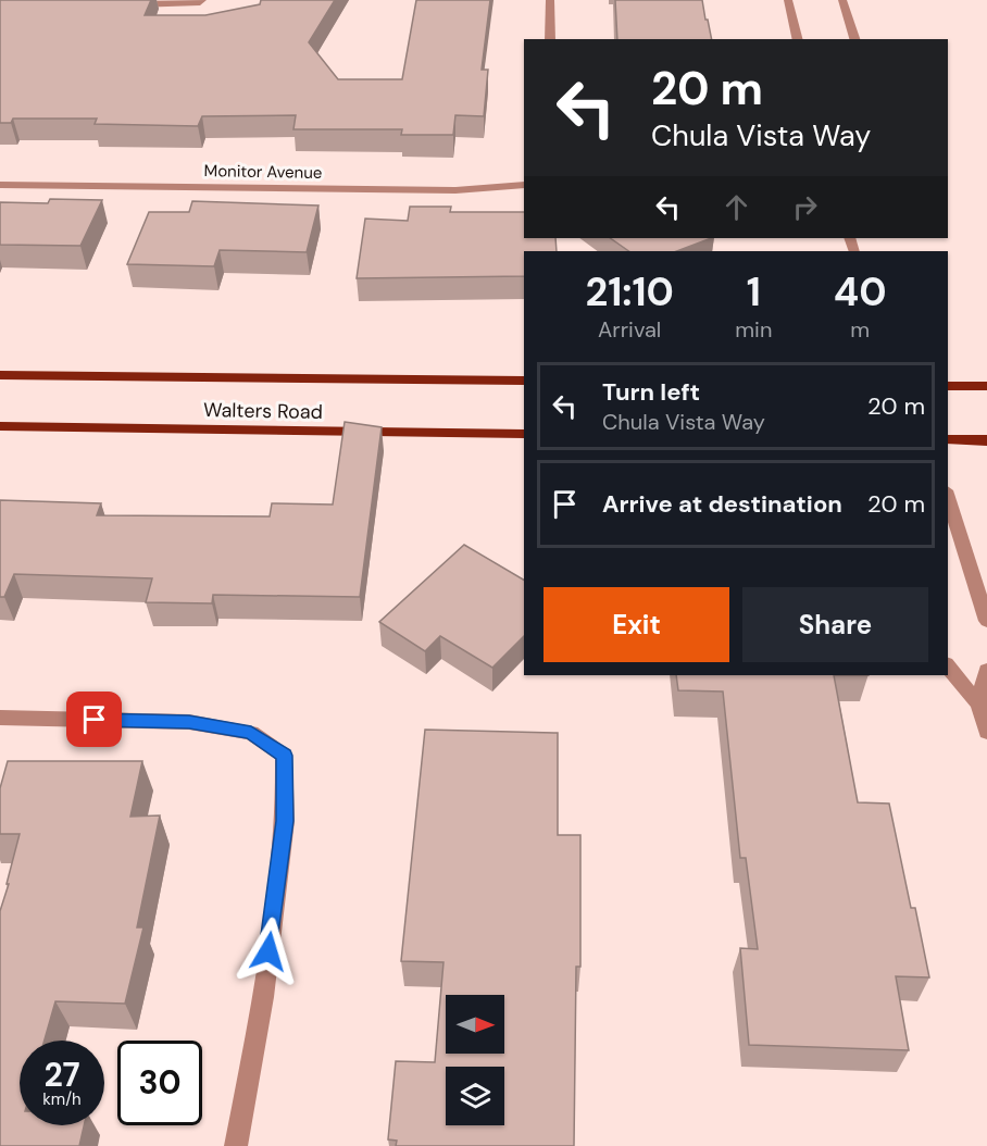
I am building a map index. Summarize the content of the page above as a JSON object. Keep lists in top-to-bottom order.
{
  "streets": {
    "main road": ["Walters Road"],
    "street": ["Monitor Avenue"]
  },
  "north": "right",
  "page": {
    "turn": ["20 m", "Chula Vista Way"],
    "eta": [
      "21:10",
      "Arrival",
      "1",
      "min",
      "40",
      "m"
    ],
    "list": [
      {
        "name": "Turn left",
        "note": "Chula Vista Way",
        "value": "20 m"
      },
      {
        "name": "Arrive at destination",
        "value": "20 m"
      }
    ],
    "buttons": ["Exit", "Share"],
    "speed": "27 km/h",
    "limit": "30"
  }
}
